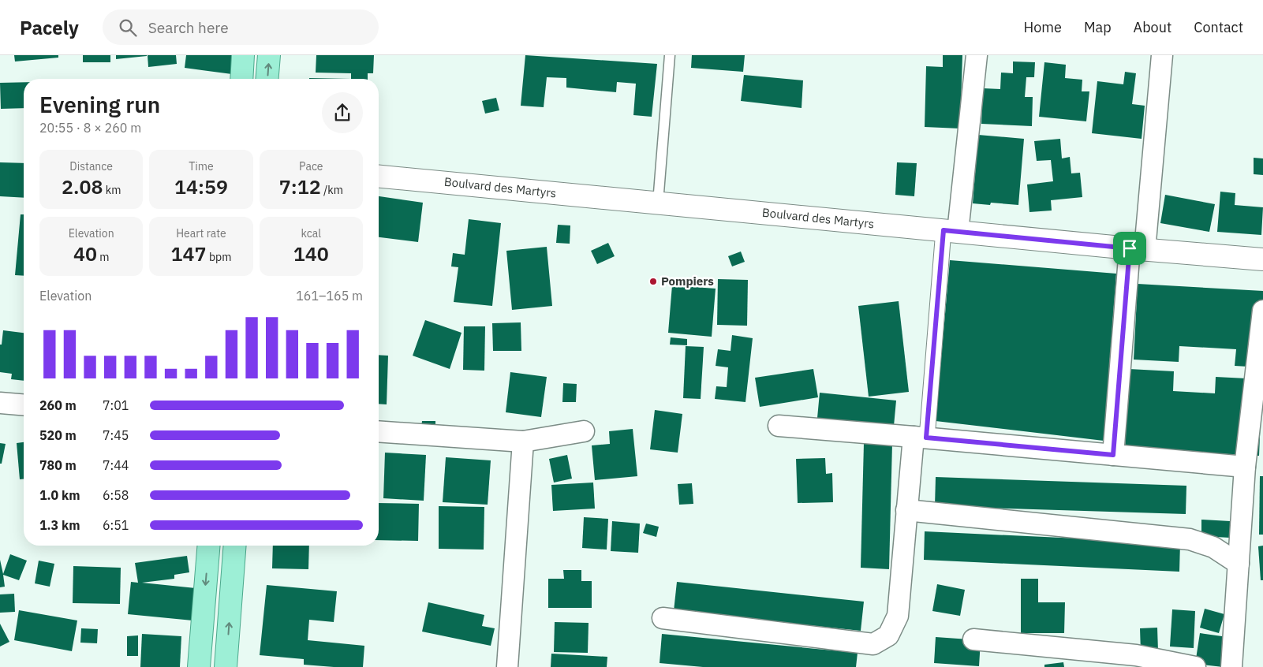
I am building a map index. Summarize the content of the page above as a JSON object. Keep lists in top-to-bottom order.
{
  "streets": {
    "street": ["Boulvard des Martyrs"]
  },
  "places": ["Pompiers"],
  "page": {
    "header": "Pacely",
    "search": "Search here",
    "nav": [
      "Home",
      "Map",
      "About",
      "Contact"
    ],
    "heading": ["Evening run", "20:55 · 8 × 260 m"],
    "stats": [
      ["Distance", "2.08 km"],
      ["Time", "14:59"],
      ["Pace", "7:12 /km"],
      ["Elevation", "40 m"],
      ["Heart rate", "147 bpm"],
      ["kcal", "140"]
    ],
    "chart": ["Elevation", "161–165 m"],
    "list": [
      {
        "name": "260 m",
        "note": "7:01"
      },
      {
        "name": "520 m",
        "note": "7:45"
      },
      {
        "name": "780 m",
        "note": "7:44"
      },
      {
        "name": "1.0 km",
        "note": "6:58"
      },
      {
        "name": "1.3 km",
        "note": "6:51"
      }
    ]
  }
}
